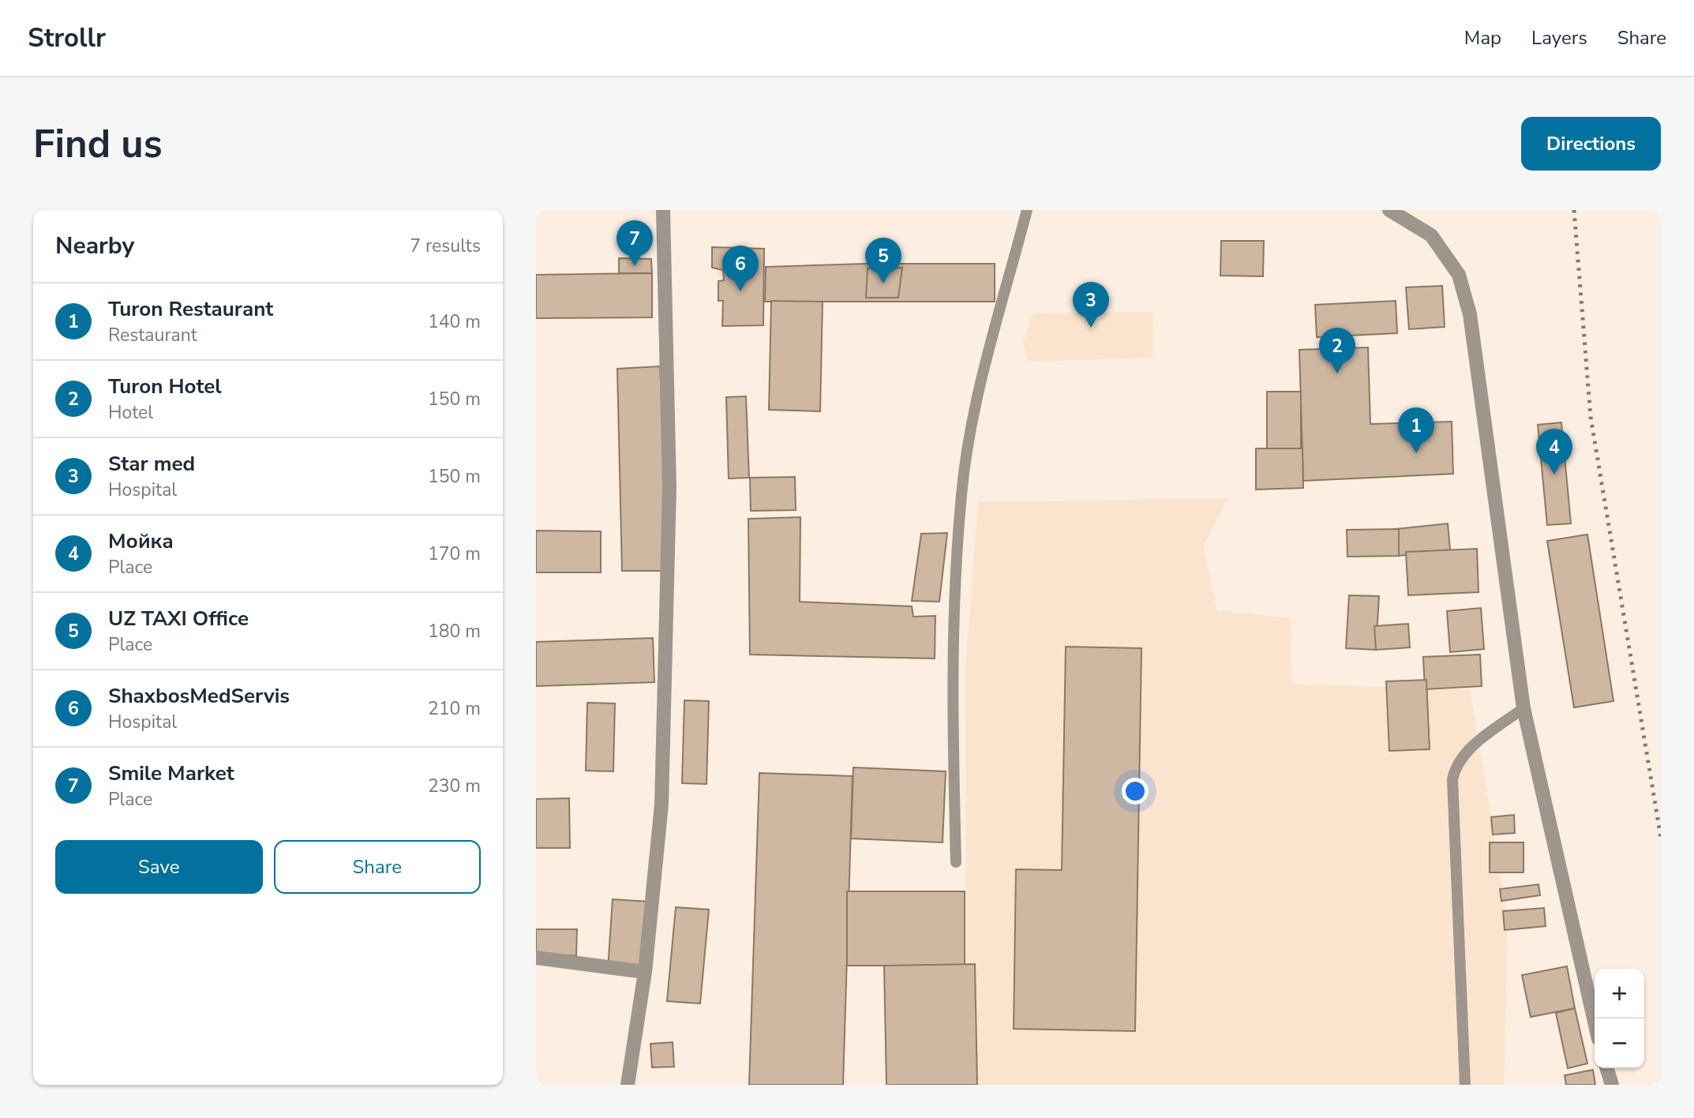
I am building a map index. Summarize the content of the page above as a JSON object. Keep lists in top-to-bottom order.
{
  "page": {
    "header": "Strollr",
    "nav": ["Map", "Layers", "Share"],
    "buttons": [
      "Directions",
      ["Save", "Share"]
    ],
    "title": "Find us",
    "heading": ["Nearby", "7 results"],
    "pins": [
      "7",
      "5",
      "6",
      "3",
      "2",
      "1",
      "4"
    ],
    "list": [
      {
        "mark": "1",
        "name": "Turon Restaurant",
        "note": "Restaurant",
        "value": "140 m"
      },
      {
        "mark": "2",
        "name": "Turon Hotel",
        "note": "Hotel",
        "value": "150 m"
      },
      {
        "mark": "3",
        "name": "Star med",
        "note": "Hospital",
        "value": "150 m"
      },
      {
        "mark": "4",
        "name": "Мойка",
        "note": "Place",
        "value": "170 m"
      },
      {
        "mark": "5",
        "name": "UZ TAXI Office",
        "note": "Place",
        "value": "180 m"
      },
      {
        "mark": "6",
        "name": "ShaxbosMedServis",
        "note": "Hospital",
        "value": "210 m"
      },
      {
        "mark": "7",
        "name": "Smile Market",
        "note": "Place",
        "value": "230 m"
      }
    ],
    "map_buttons": ["+", "−"]
  }
}
